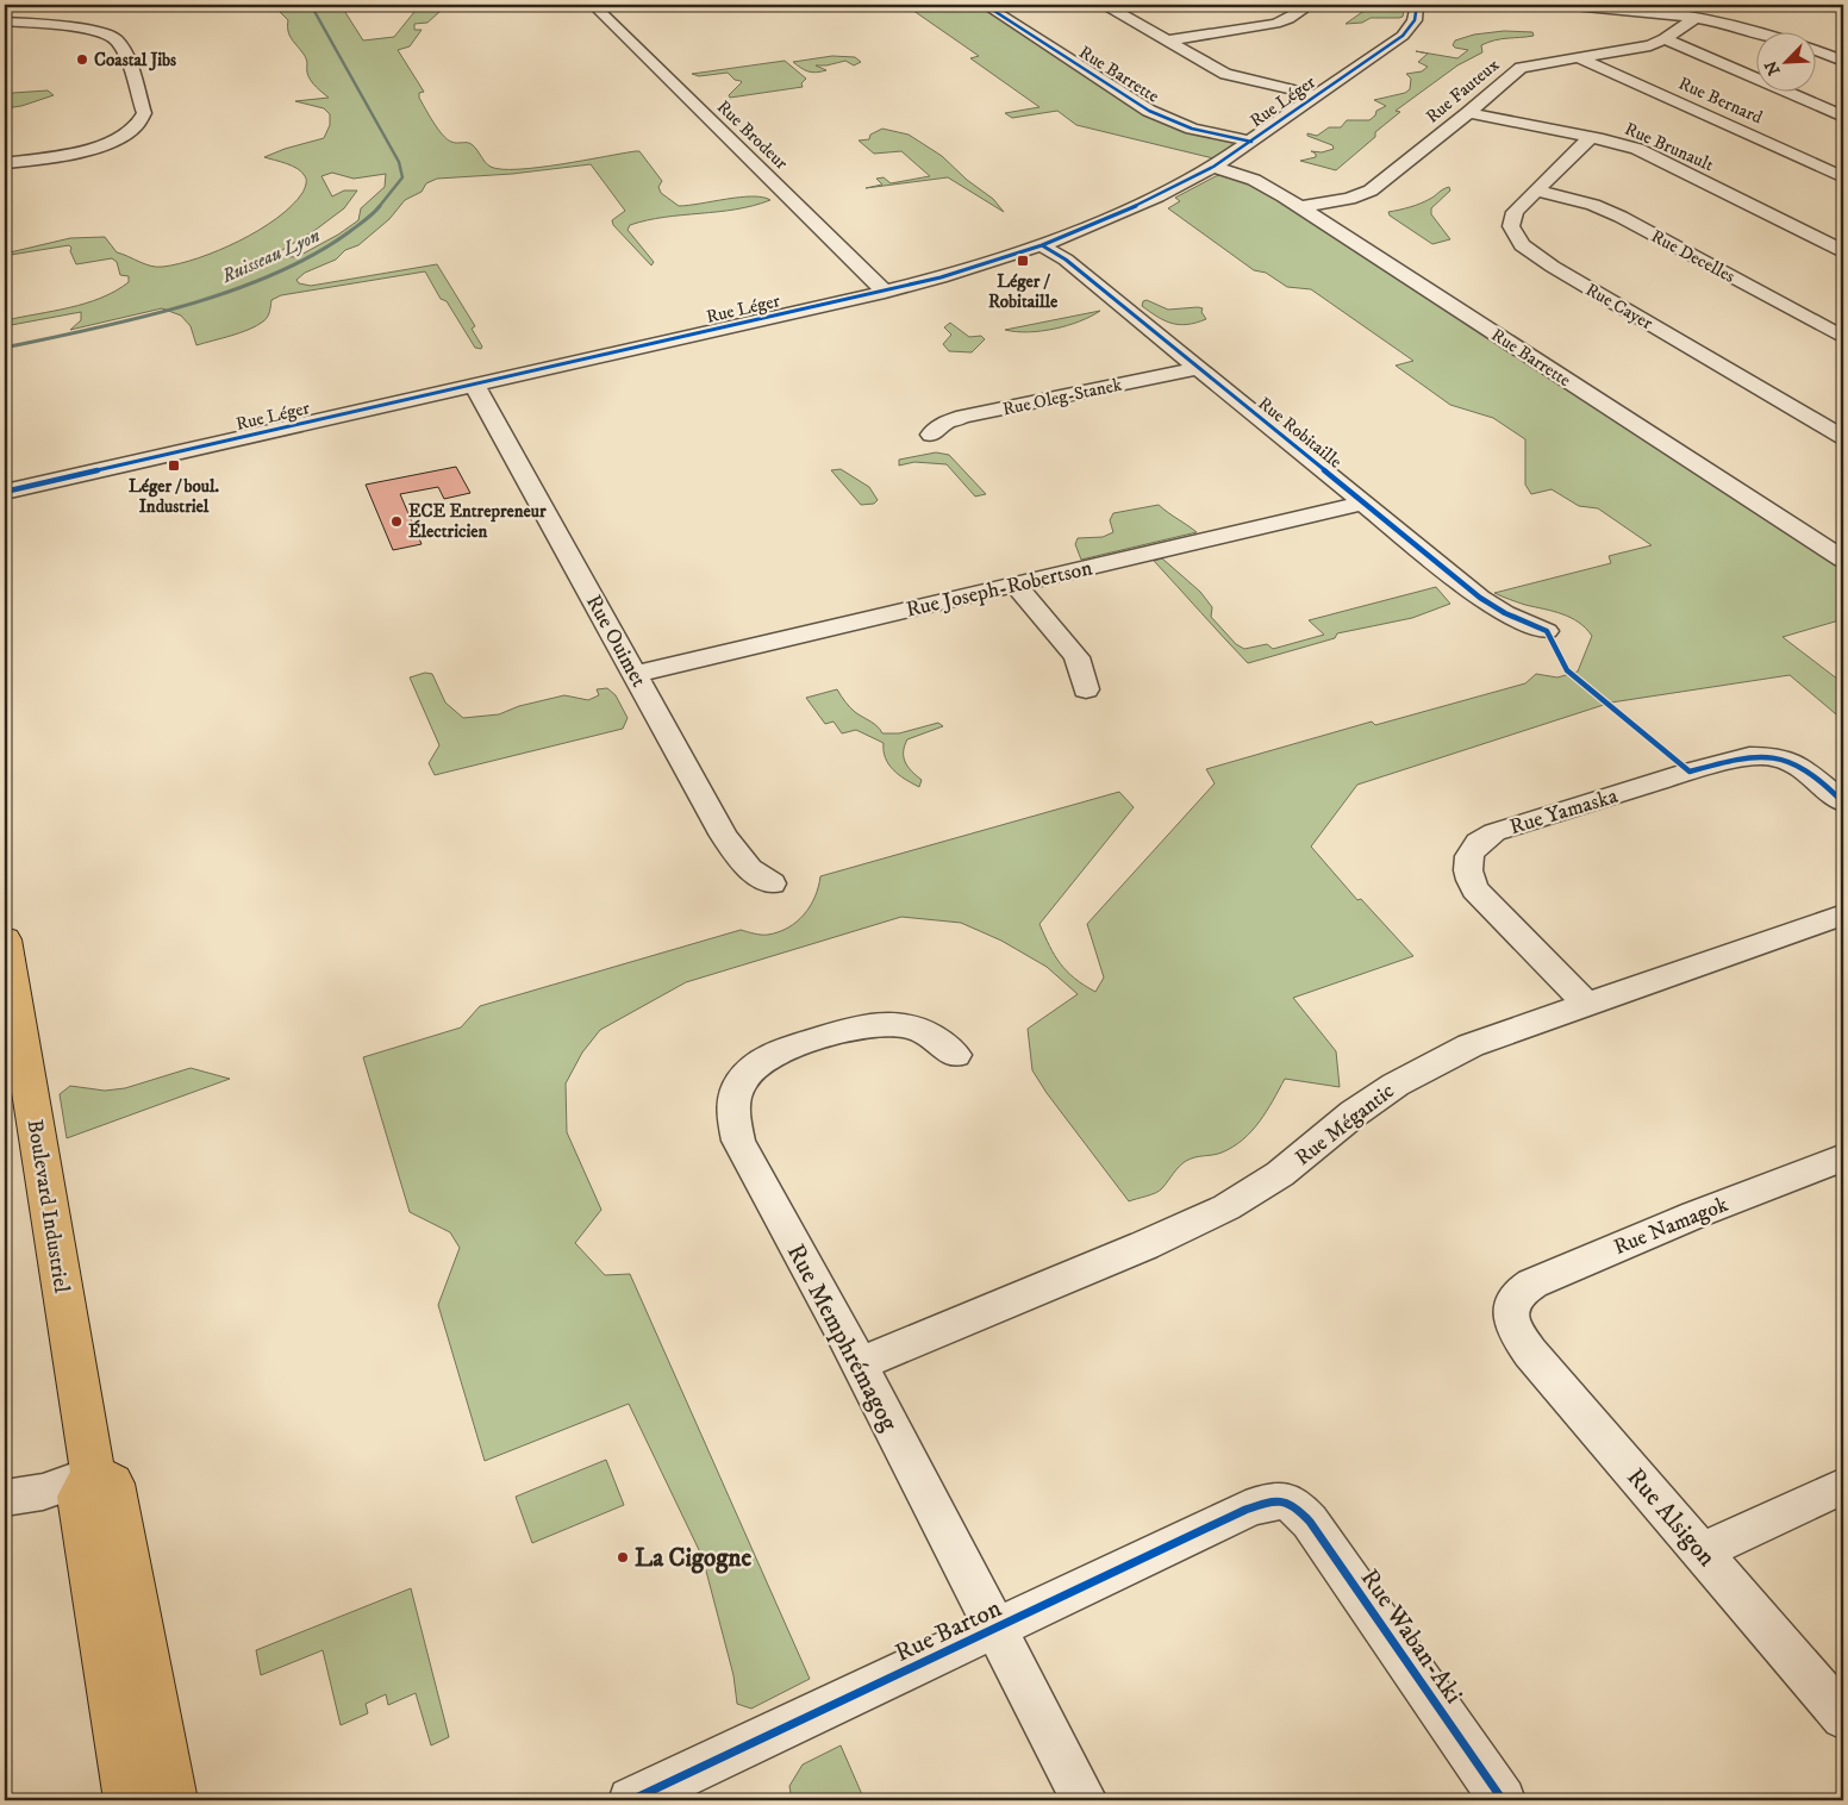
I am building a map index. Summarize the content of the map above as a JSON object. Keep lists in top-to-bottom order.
{
  "streets": {
    "main road": ["Boulevard Industriel"],
    "street": [
      "Rue Barrette",
      "Rue Fauteux",
      "Rue Bernard",
      "Rue Léger",
      "Rue Brodeur",
      "Rue Brunault",
      "Rue Decelles",
      "Rue Cayer",
      "Rue Oleg-Stanek",
      "Rue Robitaille",
      "Rue Joseph-Robertson",
      "Rue Ouimet",
      "Rue Yamaska",
      "Rue Mégantic",
      "Rue Namagok",
      "Rue Memphrémagog",
      "Rue Alsigon",
      "Rue Barton",
      "Rue Waban-Aki"
    ]
  },
  "crossings": [
    ["Rue Barrette", "Rue Fauteux"],
    ["Rue Barrette", "Rue Léger"],
    ["Rue Fauteux", "Rue Bernard"],
    ["Rue Fauteux", "Rue Brunault"],
    ["Rue Léger", "Rue Brodeur"],
    ["Rue Léger", "Rue Robitaille"],
    ["Rue Léger", "Rue Ouimet"],
    ["Rue Brunault", "Rue Cayer"],
    ["Rue Decelles", "Rue Cayer"],
    ["Rue Oleg-Stanek", "Rue Robitaille"],
    ["Rue Robitaille", "Rue Joseph-Robertson"],
    ["Rue Joseph-Robertson", "Rue Ouimet"],
    ["Rue Yamaska", "Rue Mégantic"],
    ["Rue Mégantic", "Rue Memphrémagog"],
    ["Rue Namagok", "Rue Alsigon"],
    ["Rue Memphrémagog", "Rue Barton"],
    ["Rue Barton", "Rue Waban-Aki"]
  ],
  "water": ["Ruisseau Lyon"],
  "places": {
    "other": ["Coastal Jibs", "ECE Entrepreneur Électricien", "La Cigogne"],
    "transit": ["Léger / Robitaille", "Léger / boul. Industriel"]
  },
  "north": "bottom left"
}
